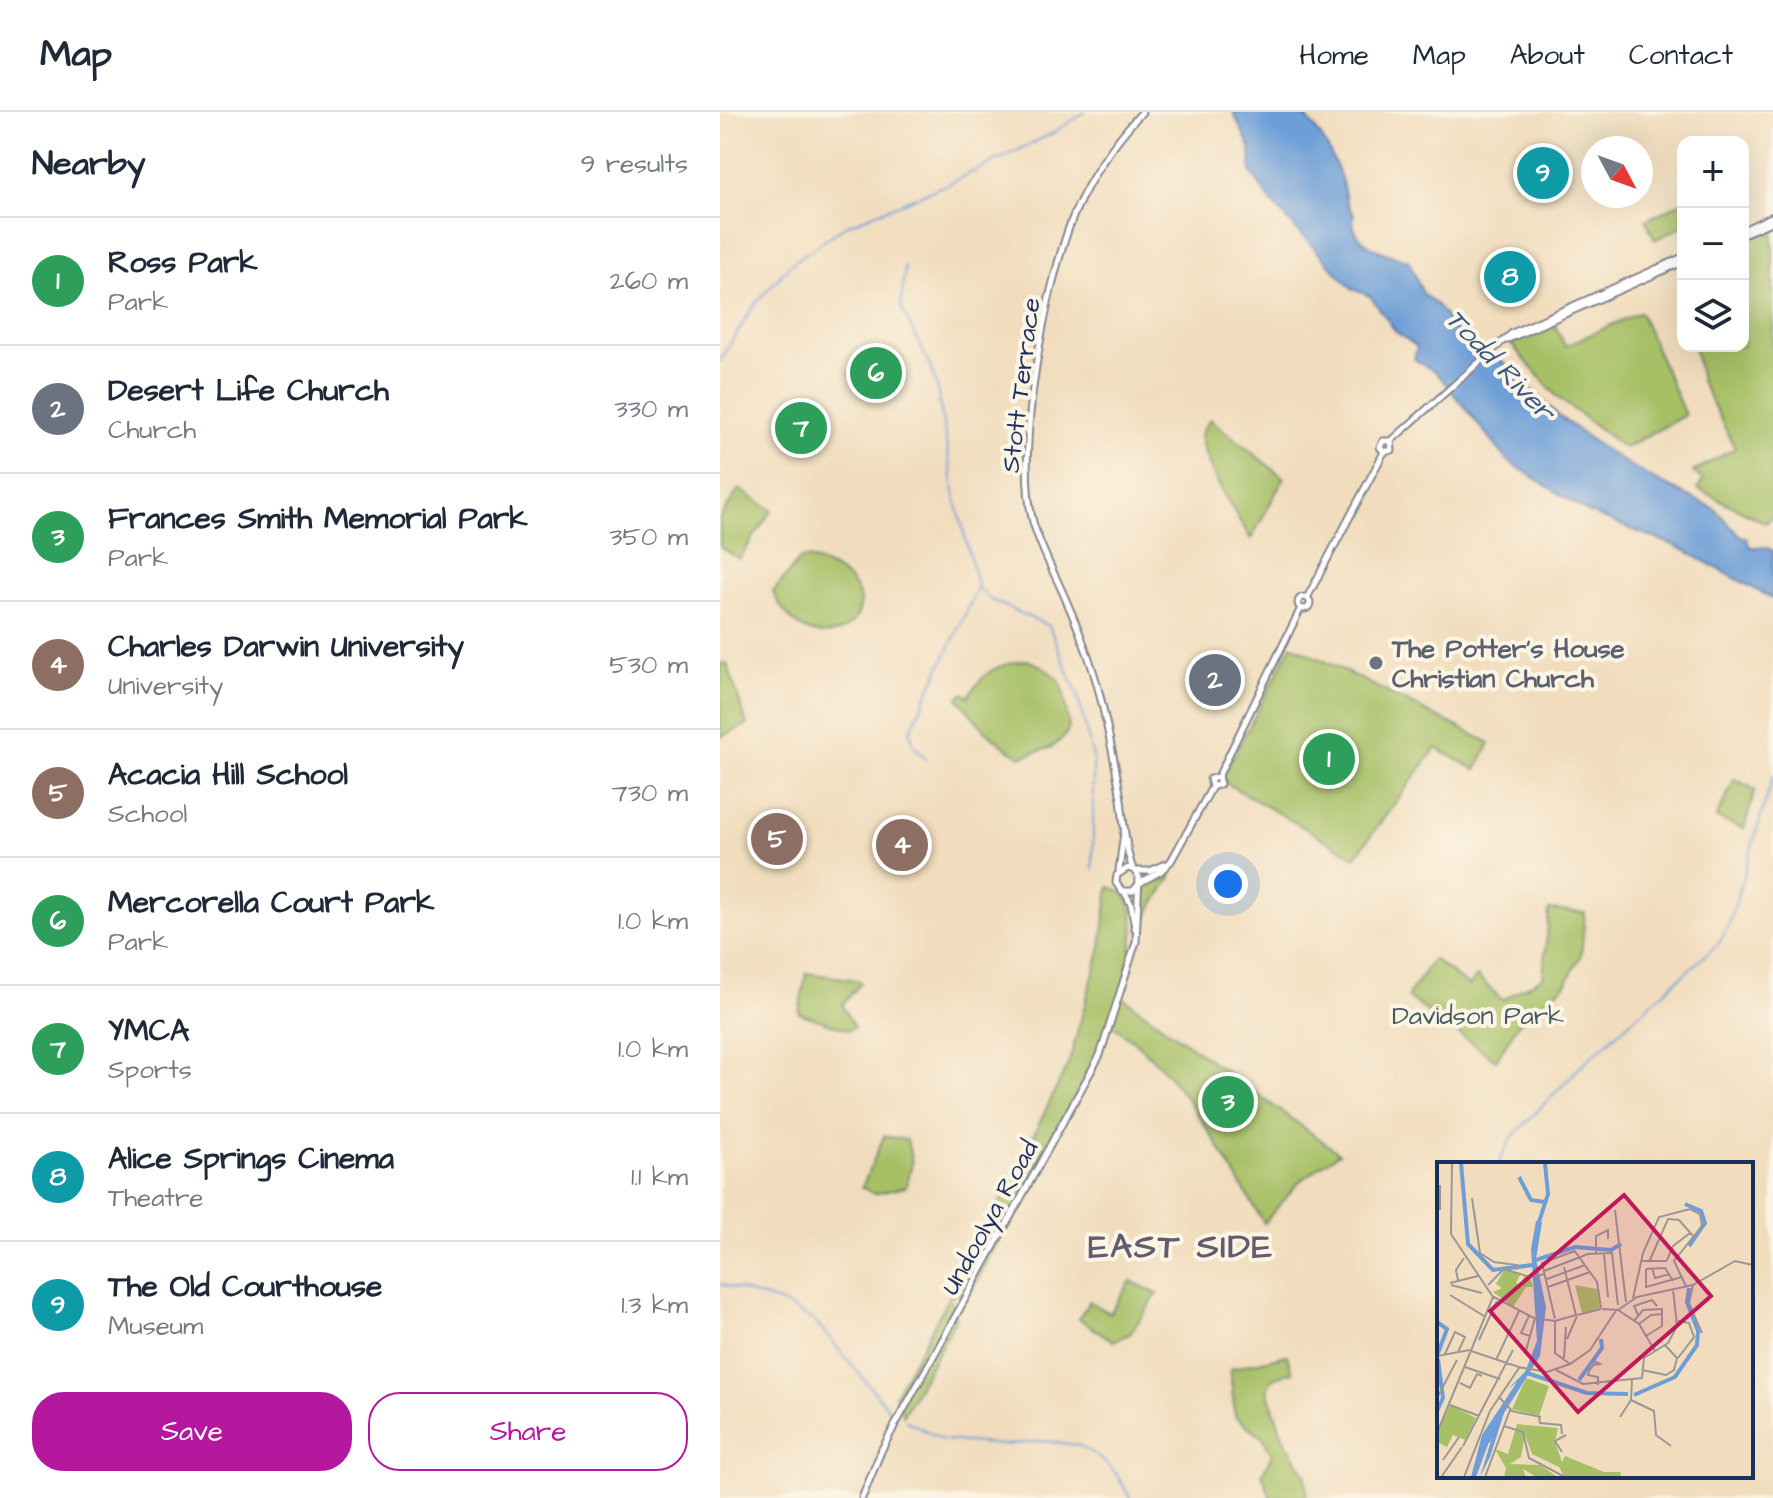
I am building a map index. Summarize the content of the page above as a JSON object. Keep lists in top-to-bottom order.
{
  "streets": {
    "main road": ["Stott Terrace", "Undoolya Road"]
  },
  "crossings": [
    ["Stott Terrace", "Undoolya Road"]
  ],
  "districts": ["EAST SIDE"],
  "water": ["Todd River"],
  "parks": ["Davidson Park"],
  "places": ["The Potter's House Christian Church"],
  "north": "bottom right",
  "page": {
    "header": "Map",
    "nav": [
      "Home",
      "Map",
      "About",
      "Contact"
    ],
    "heading": ["Nearby", "9 results"],
    "map_buttons": ["+", "−"],
    "pins": [
      "9",
      "8",
      "6",
      "7",
      "2",
      "1",
      "5",
      "4",
      "3"
    ],
    "list": [
      {
        "mark": "1",
        "name": "Ross Park",
        "note": "Park",
        "value": "260 m"
      },
      {
        "mark": "2",
        "name": "Desert Life Church",
        "note": "Church",
        "value": "330 m"
      },
      {
        "mark": "3",
        "name": "Frances Smith Memorial Park",
        "note": "Park",
        "value": "350 m"
      },
      {
        "mark": "4",
        "name": "Charles Darwin University",
        "note": "University",
        "value": "530 m"
      },
      {
        "mark": "5",
        "name": "Acacia Hill School",
        "note": "School",
        "value": "730 m"
      },
      {
        "mark": "6",
        "name": "Mercorella Court Park",
        "note": "Park",
        "value": "1.0 km"
      },
      {
        "mark": "7",
        "name": "YMCA",
        "note": "Sports",
        "value": "1.0 km"
      },
      {
        "mark": "8",
        "name": "Alice Springs Cinema",
        "note": "Theatre",
        "value": "1.1 km"
      },
      {
        "mark": "9",
        "name": "The Old Courthouse",
        "note": "Museum",
        "value": "1.3 km"
      }
    ],
    "buttons": ["Save", "Share"]
  }
}
